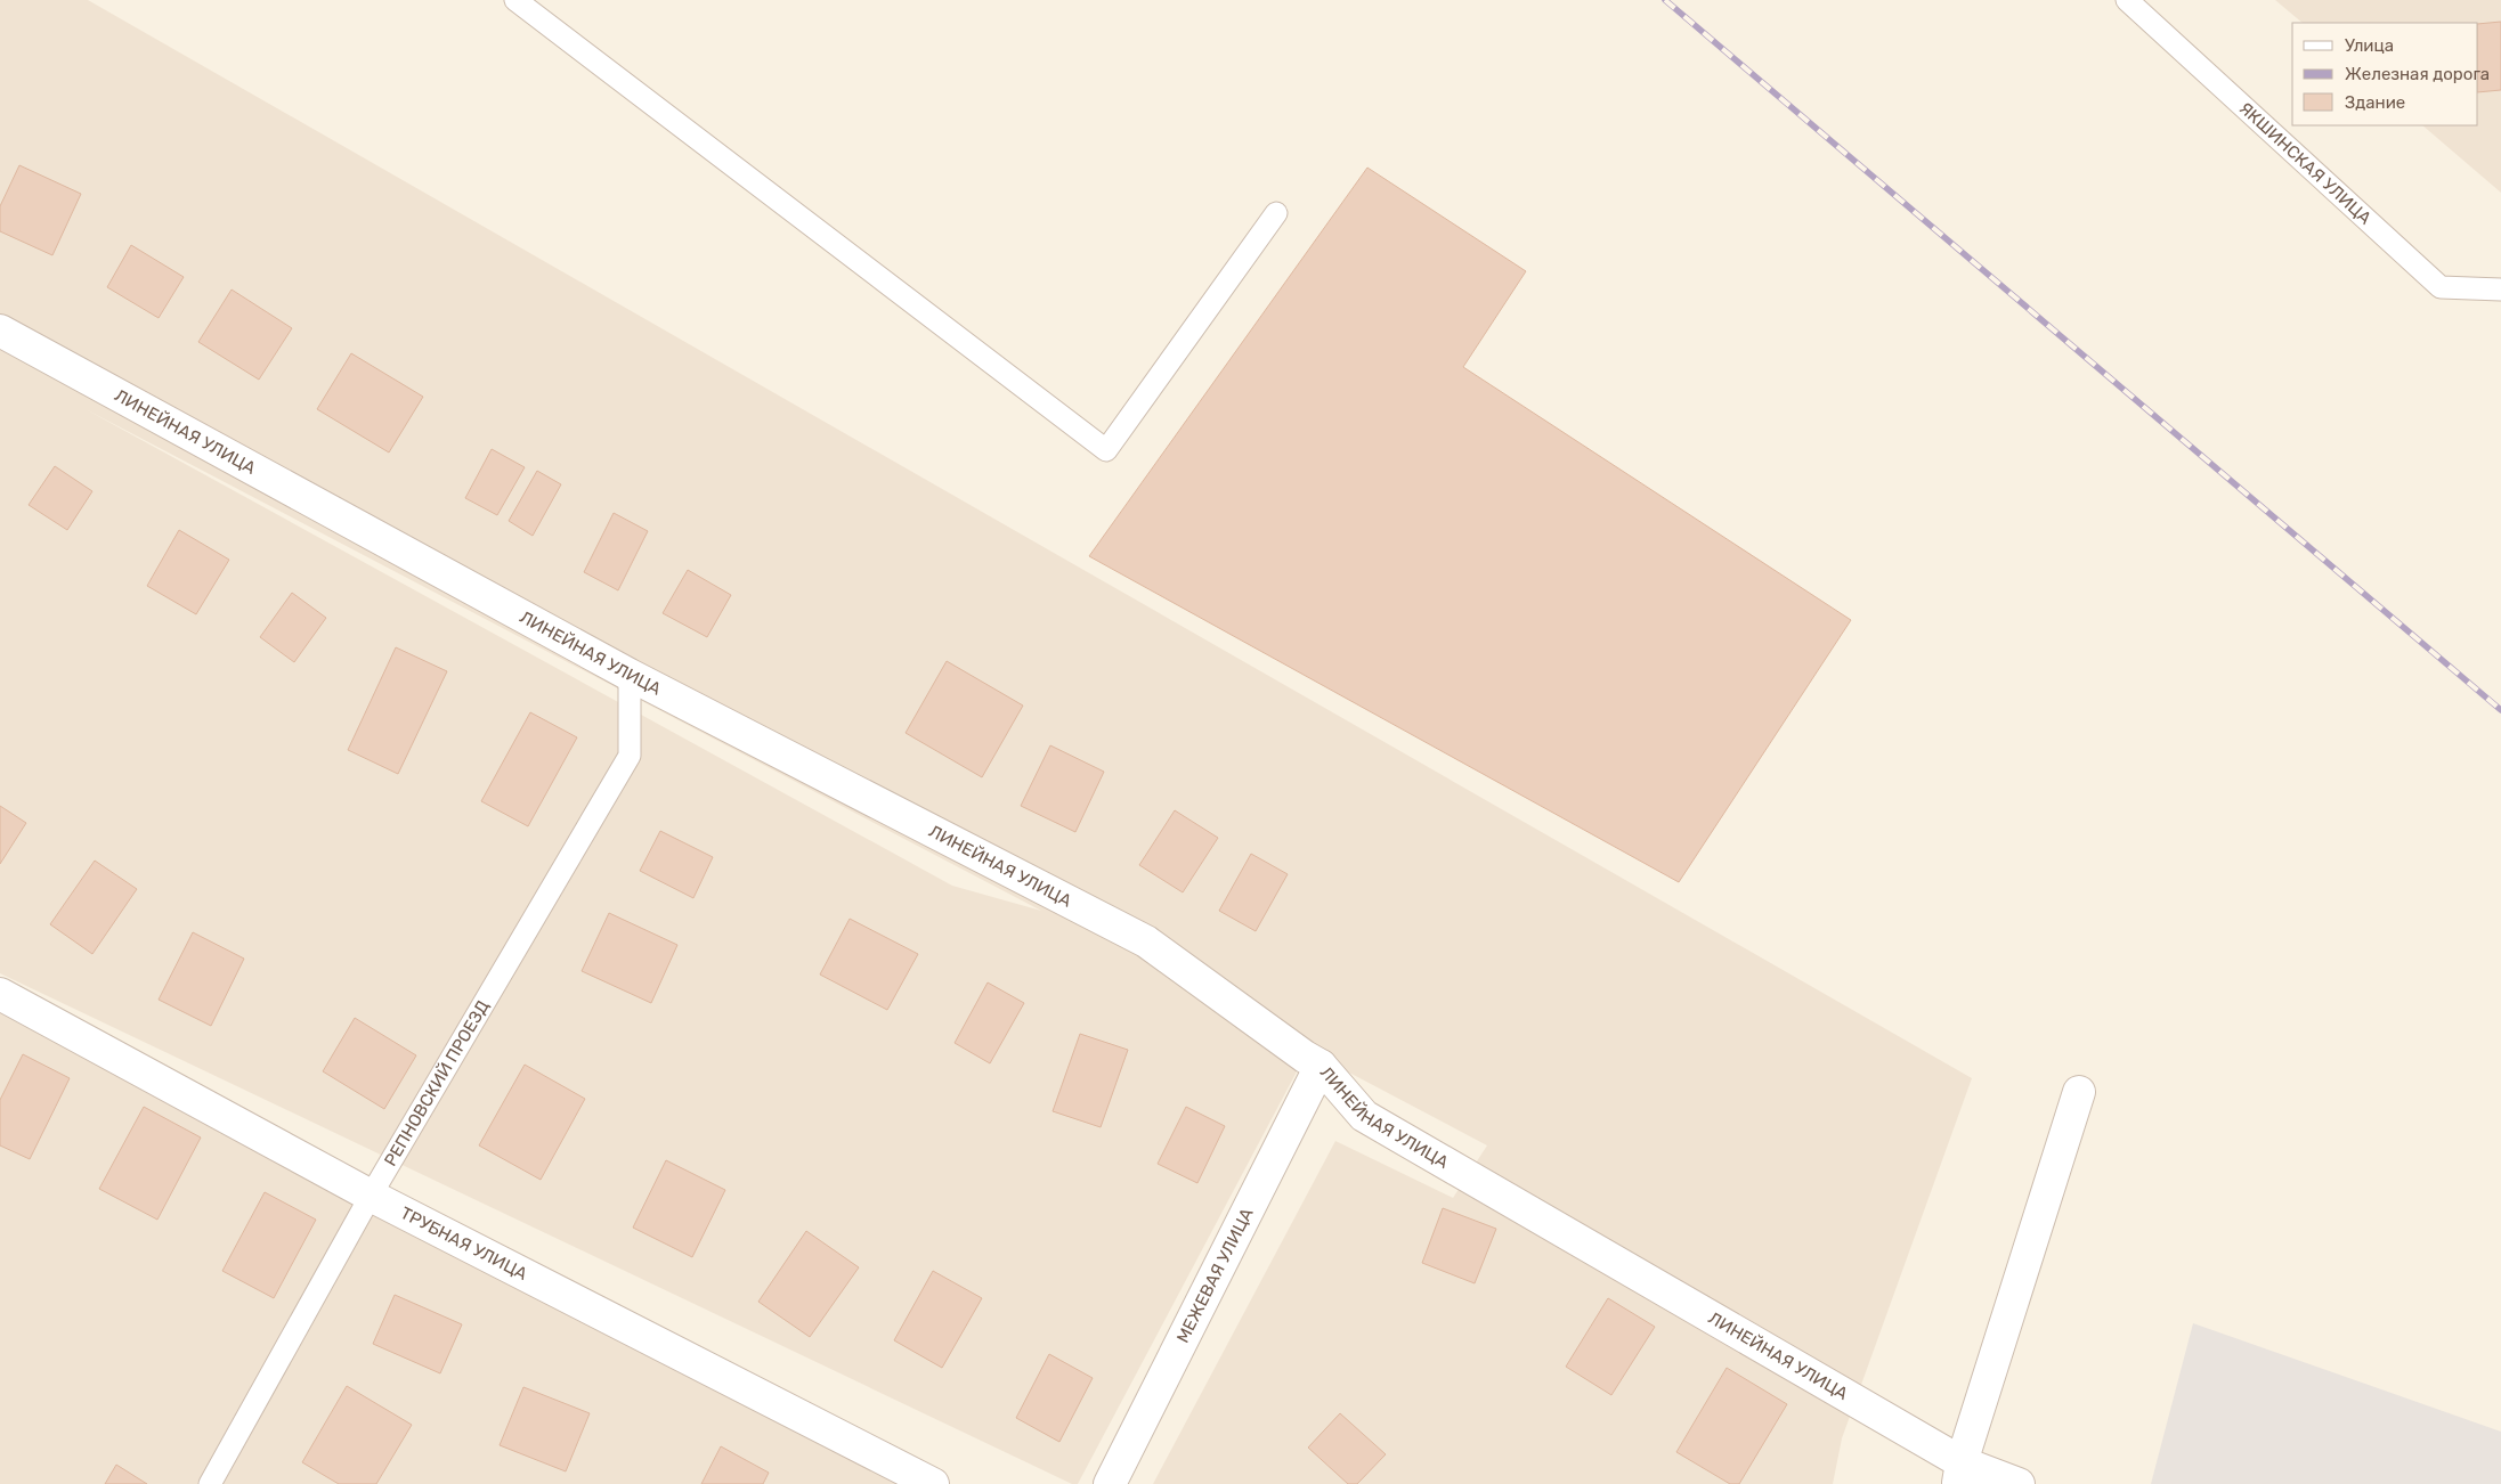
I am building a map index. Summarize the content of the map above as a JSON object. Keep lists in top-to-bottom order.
{
  "streets": {
    "street": ["ЛИНЕЙНАЯ УЛИЦА", "ТРУБНАЯ УЛИЦА", "МЕЖЕВАЯ УЛИЦА"],
    "lane": ["ЯКШИНСКАЯ УЛИЦА", "РЕПНОВСКИЙ ПРОЕЗД"]
  },
  "crossings": [
    ["ЛИНЕЙНАЯ УЛИЦА", "РЕПНОВСКИЙ ПРОЕЗД"],
    ["ЛИНЕЙНАЯ УЛИЦА", "МЕЖЕВАЯ УЛИЦА"],
    ["РЕПНОВСКИЙ ПРОЕЗД", "ТРУБНАЯ УЛИЦА"]
  ],
  "legend": ["Улица", "Железная дорога", "Здание"]
}
